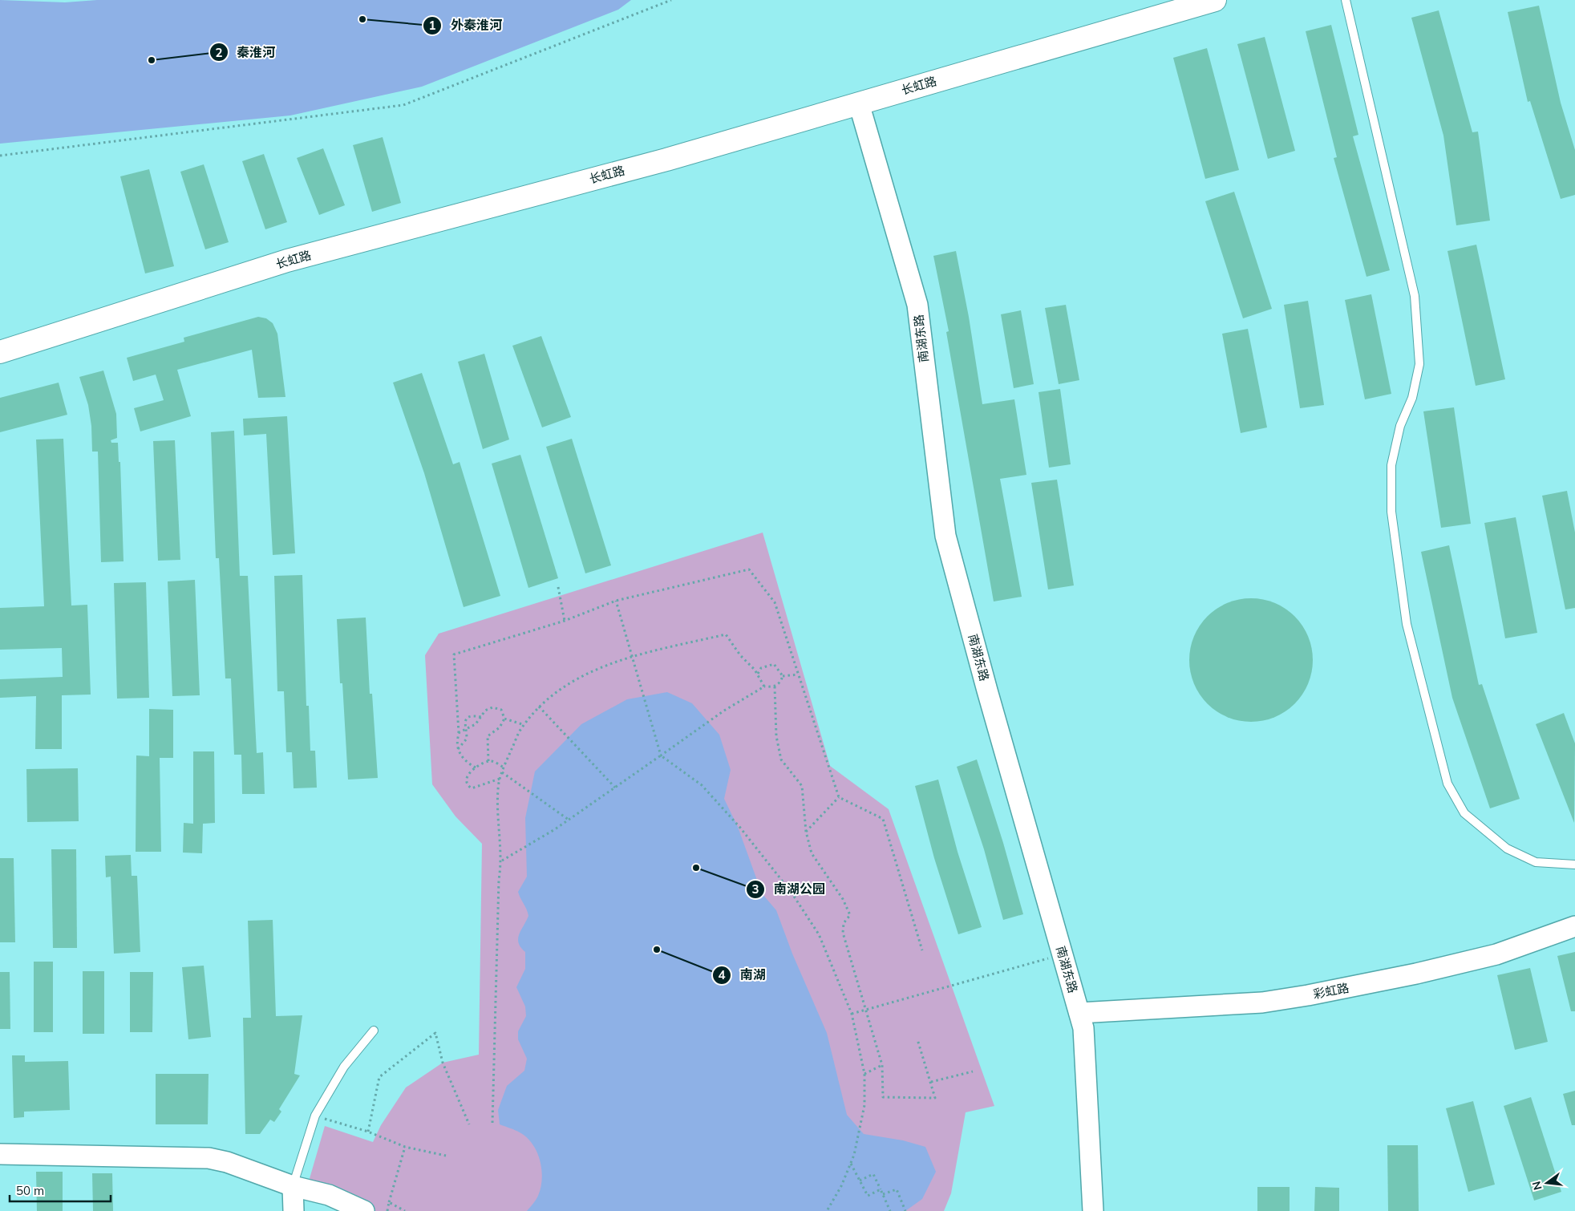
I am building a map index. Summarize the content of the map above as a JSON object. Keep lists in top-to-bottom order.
{
  "streets": {
    "main road": ["长虹路"],
    "street": ["南湖东路", "彩虹路"]
  },
  "crossings": [
    ["长虹路", "南湖东路"],
    ["南湖东路", "彩虹路"]
  ],
  "places": [
    "外秦淮河",
    "秦淮河",
    "南湖公园",
    "南湖"
  ],
  "scale_bar": "50 m",
  "north": "left"
}
